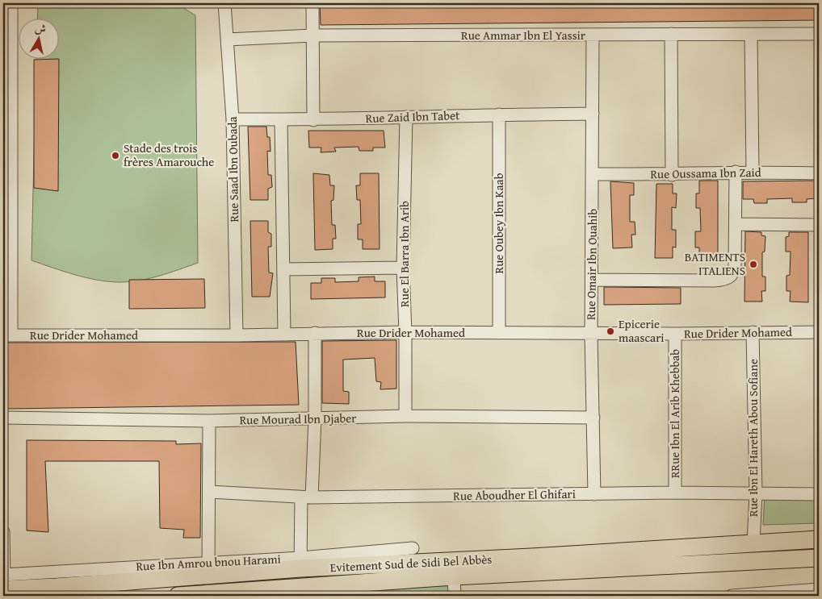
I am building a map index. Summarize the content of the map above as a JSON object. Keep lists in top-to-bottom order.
{
  "streets": {
    "highway": ["Evitement Sud de Sidi Bel Abbès"],
    "street": [
      "Rue Ammar Ibn El Yassir",
      "Rue Zaid Ibn Tabet",
      "Rue Saad Ibn Oubada",
      "Rue Oussama Ibn Zaid",
      "Rue Oubey Ibn Kaab",
      "Rue El Barra Ibn Arib",
      "Rue Omair Ibn Ouahib",
      "Rue Drider Mohamed",
      "RRue Ibn El Arib Khebbab",
      "Rue Mourad Ibn Djaber",
      "Rue Ibn El Hareth Abou Sofiane",
      "Rue Aboudher El Ghifari"
    ]
  },
  "crossings": [
    ["Rue Ammar Ibn El Yassir", "Rue Saad Ibn Oubada"],
    ["Rue Ammar Ibn El Yassir", "Rue Omair Ibn Ouahib"],
    ["Rue Zaid Ibn Tabet", "Rue Saad Ibn Oubada"],
    ["Rue Zaid Ibn Tabet", "Rue Oubey Ibn Kaab"],
    ["Rue Zaid Ibn Tabet", "Rue El Barra Ibn Arib"],
    ["Rue Zaid Ibn Tabet", "Rue Omair Ibn Ouahib"],
    ["Rue Saad Ibn Oubada", "Rue Drider Mohamed"],
    ["Rue Oussama Ibn Zaid", "Rue Omair Ibn Ouahib"],
    ["Rue Oubey Ibn Kaab", "Rue Drider Mohamed"],
    ["Rue El Barra Ibn Arib", "Rue Drider Mohamed"],
    ["Rue El Barra Ibn Arib", "Rue Mourad Ibn Djaber"],
    ["Rue Omair Ibn Ouahib", "Rue Drider Mohamed"],
    ["Rue Omair Ibn Ouahib", "Rue Mourad Ibn Djaber"],
    ["Rue Omair Ibn Ouahib", "Rue Aboudher El Ghifari"],
    ["Rue Drider Mohamed", "RRue Ibn El Arib Khebbab"],
    ["Rue Drider Mohamed", "Rue Ibn El Hareth Abou Sofiane"],
    ["RRue Ibn El Arib Khebbab", "Rue Aboudher El Ghifari"],
    ["Rue Ibn El Hareth Abou Sofiane", "Rue Aboudher El Ghifari"],
    ["Rue Ibn El Hareth Abou Sofiane", "Evitement Sud de Sidi Bel Abbès"]
  ],
  "places": ["Stade des trois frères Amarouche", "BATIMENTS ITALIENS", "Epicerie maascari"],
  "north": "top"
}
